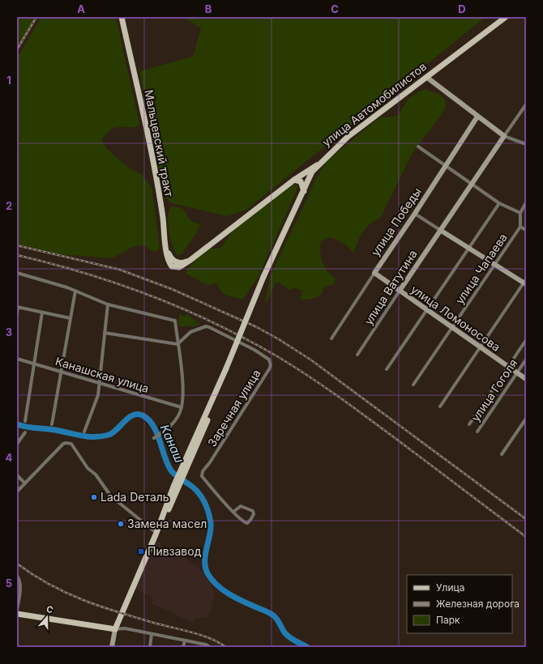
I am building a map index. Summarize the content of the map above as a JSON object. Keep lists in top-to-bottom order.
{
  "streets": {
    "main road": ["улица Автомобилистов", "Мальцевский тракт"],
    "street": [
      "улица Победы",
      "улица Чапаева",
      "улица Ватутина",
      "улица Ломоносова",
      "Канашская улица",
      "улица Гоголя",
      "Заречная улица"
    ]
  },
  "crossings": [
    ["улица Победы", "улица Ломоносова"],
    ["улица Чапаева", "улица Ломоносова"],
    ["улица Ватутина", "улица Ломоносова"],
    ["улица Ломоносова", "улица Гоголя"]
  ],
  "water": ["Канаш"],
  "places": {
    "other": ["Lada Dеталь", "Замена масел"],
    "transit": ["Пивзавод"]
  },
  "legend": ["Улица", "Железная дорога", "Парк"],
  "north": "top",
  "grid": {
    "columns": [
      "A",
      "B",
      "C",
      "D"
    ],
    "rows": [
      "1",
      "2",
      "3",
      "4",
      "5"
    ]
  }
}
